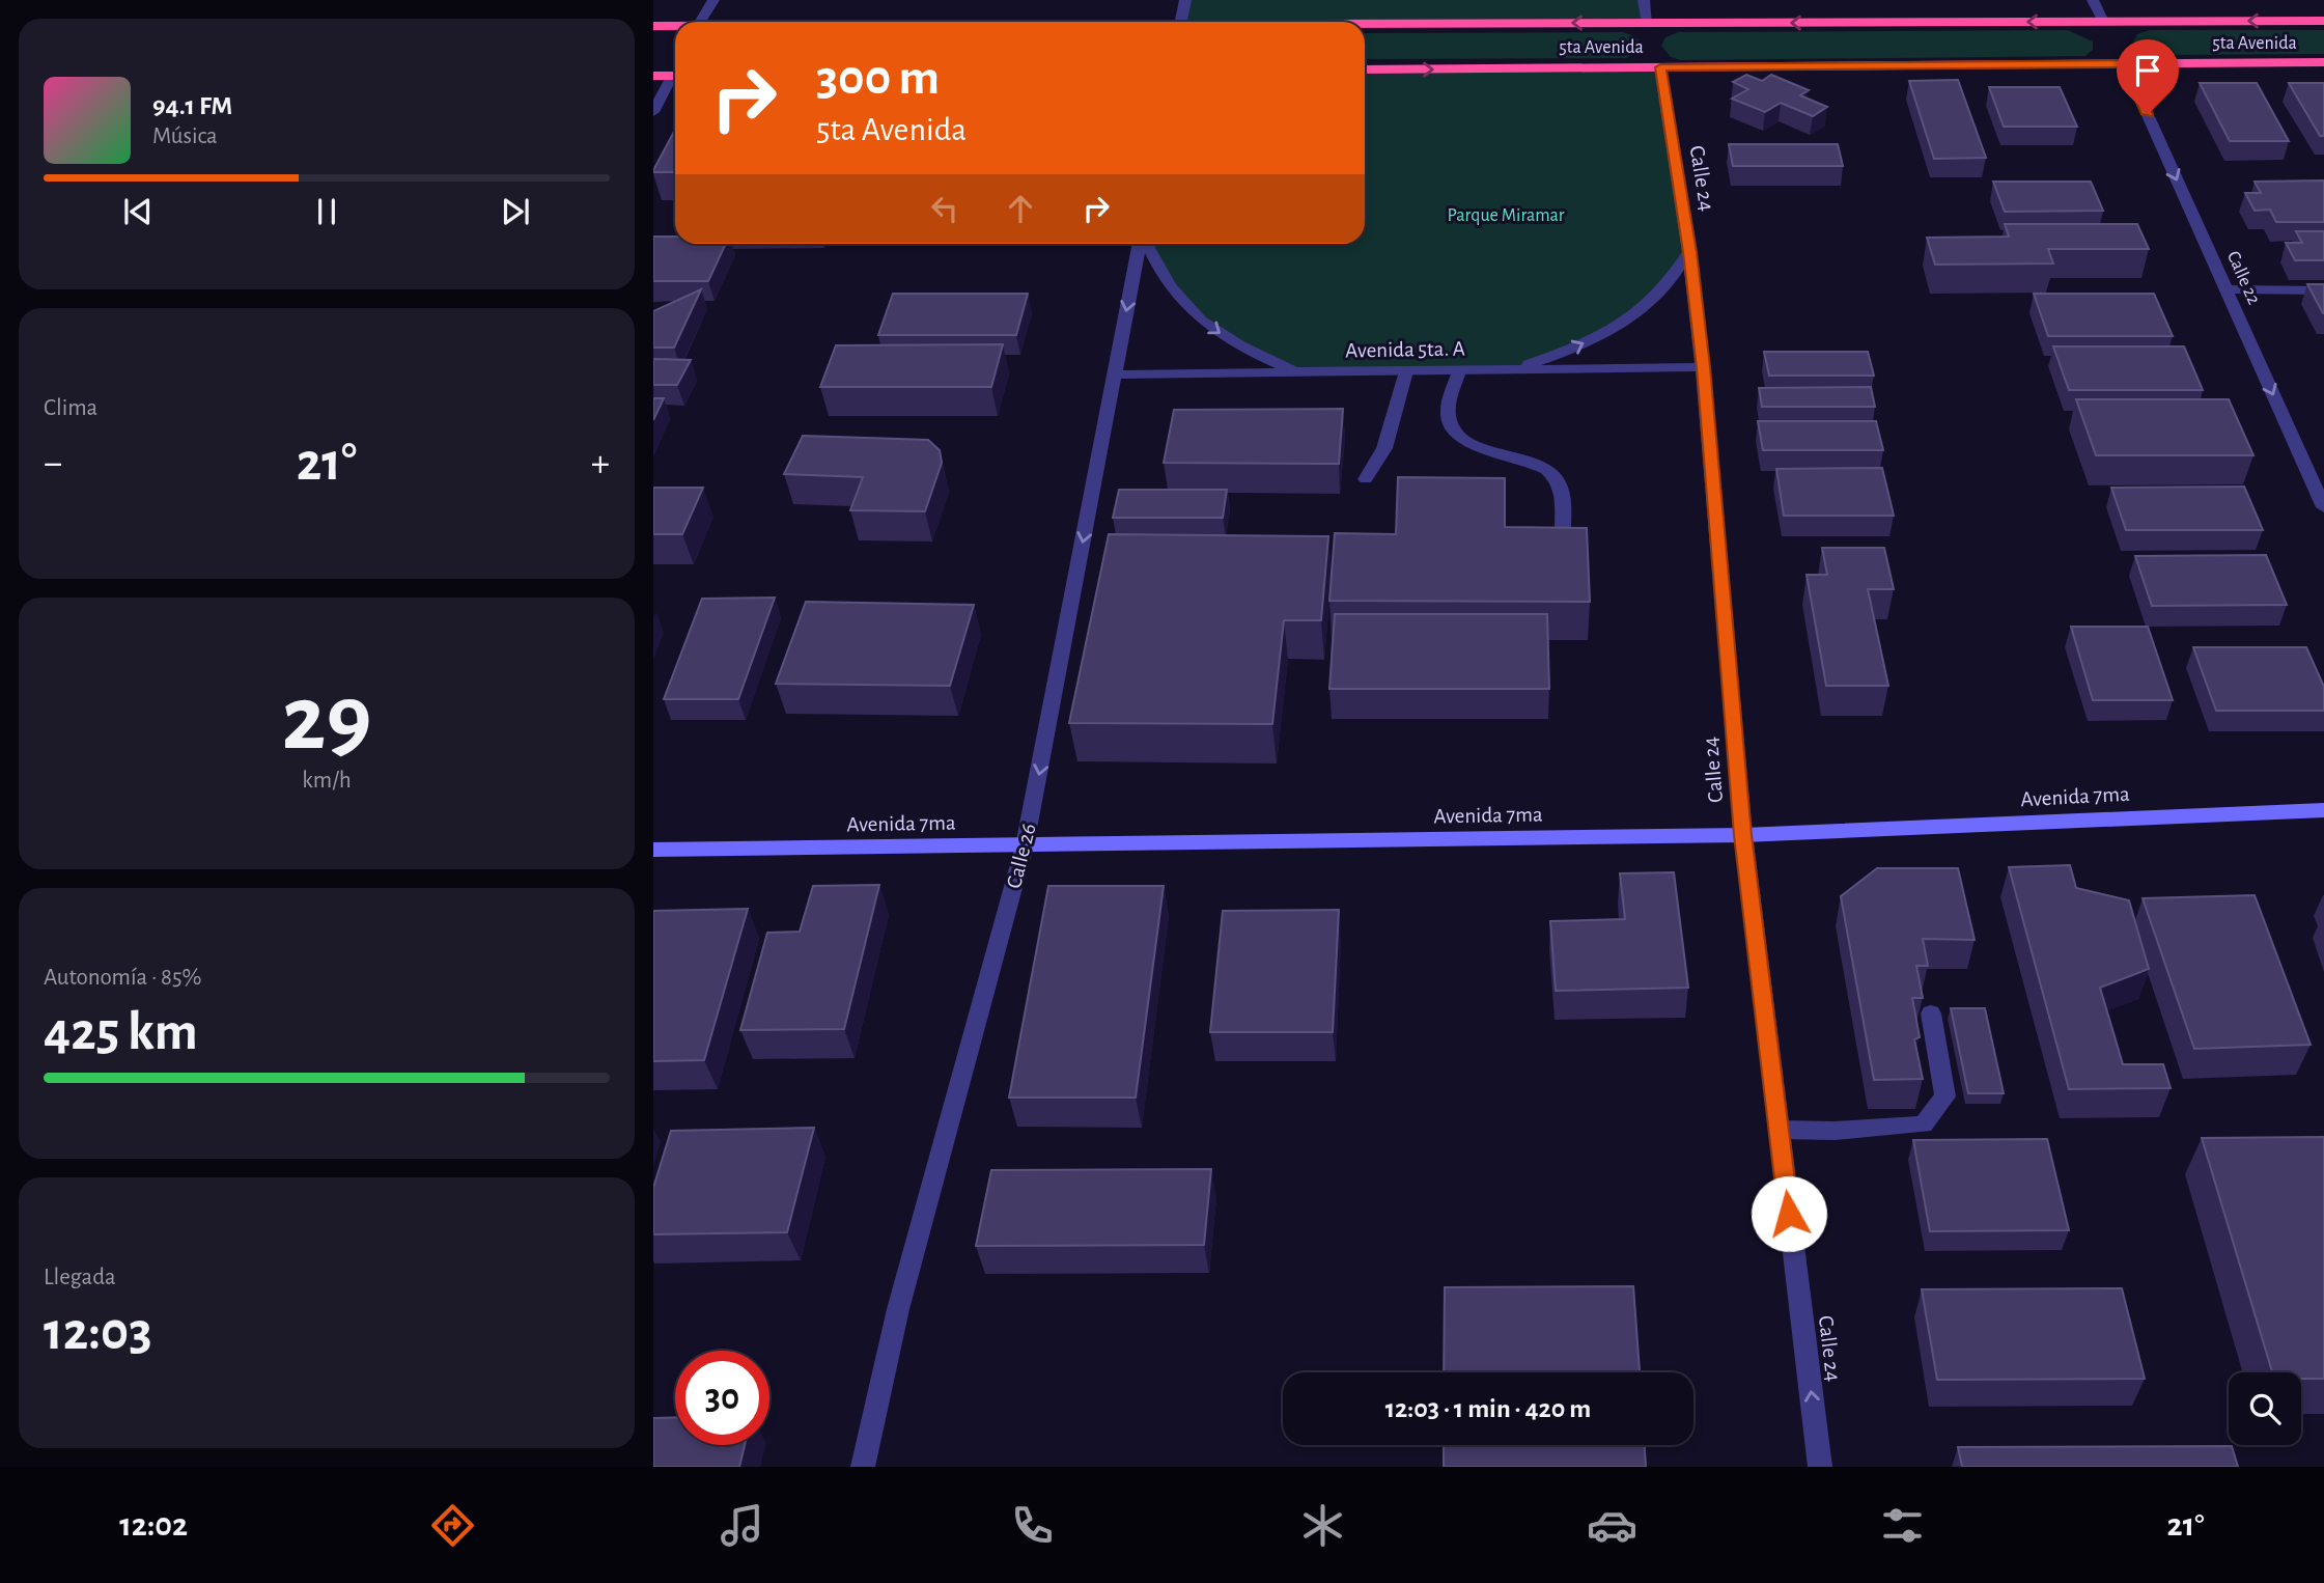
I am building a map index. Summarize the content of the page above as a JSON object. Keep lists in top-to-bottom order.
{
  "streets": {
    "highway": ["5ta Avenida"],
    "main road": ["Avenida 7ma"],
    "street": [
      "Calle 24",
      "Calle 22",
      "Avenida 5ta. A",
      "Calle 26"
    ]
  },
  "crossings": [
    ["5ta Avenida", "Calle 24"],
    ["5ta Avenida", "Calle 22"],
    ["Calle 24", "Avenida 5ta. A"],
    ["Calle 24", "Avenida 7ma"],
    ["Avenida 5ta. A", "Calle 26"],
    ["Avenida 7ma", "Calle 26"]
  ],
  "one_way": ["Calle 22", "Calle 26"],
  "parks": ["Parque Miramar"],
  "page": {
    "turn": ["300 m", "5ta Avenida"],
    "song": ["94.1 FM", "Música"],
    "tile": [
      "Clima",
      ["29", "km/h"],
      ["Autonomía · 85%", "425 km"],
      ["Llegada", "12:03"]
    ],
    "heat": ["−", "21°", "+"],
    "limit": "30",
    "trip": "12:03 · 1 min · 420 m",
    "tabs": ["12:02", "21°"]
  }
}
